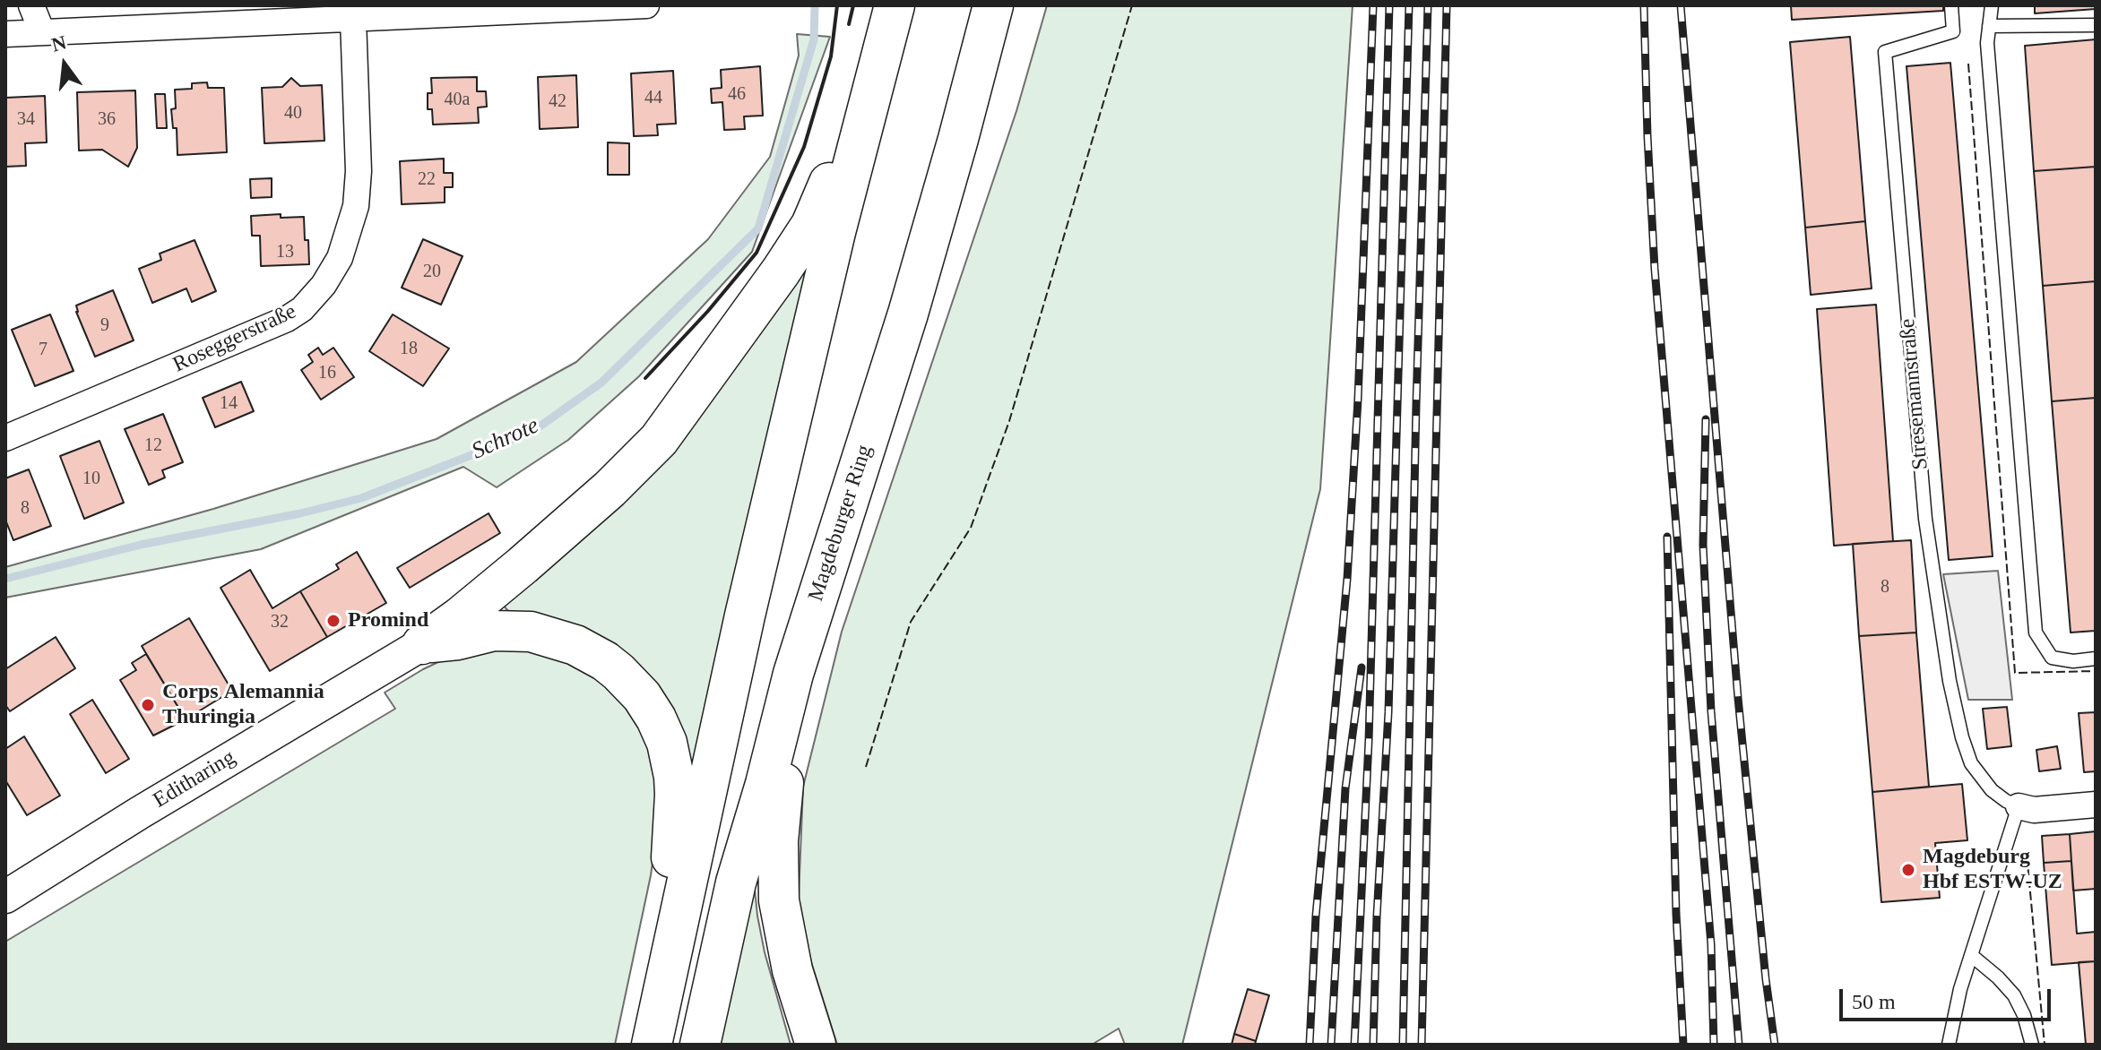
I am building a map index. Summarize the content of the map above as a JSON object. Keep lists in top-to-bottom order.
{
  "streets": {
    "highway": ["Magdeburger Ring"],
    "street": ["Roseggerstraße", "Editharing"],
    "lane": ["Stresemannstraße"]
  },
  "water": ["Schrote"],
  "places": ["Promind", "Corps Alemannia Thuringia", "Magdeburg Hbf ESTW-UZ"],
  "house_numbers": [
    "46",
    "44",
    "40a",
    "42",
    "40",
    "34",
    "36",
    "22",
    "13",
    "20",
    "9",
    "18",
    "7",
    "16",
    "14",
    "12",
    "10",
    "8",
    "8",
    "32"
  ],
  "scale_bar": "50 m",
  "north": "top"
}
